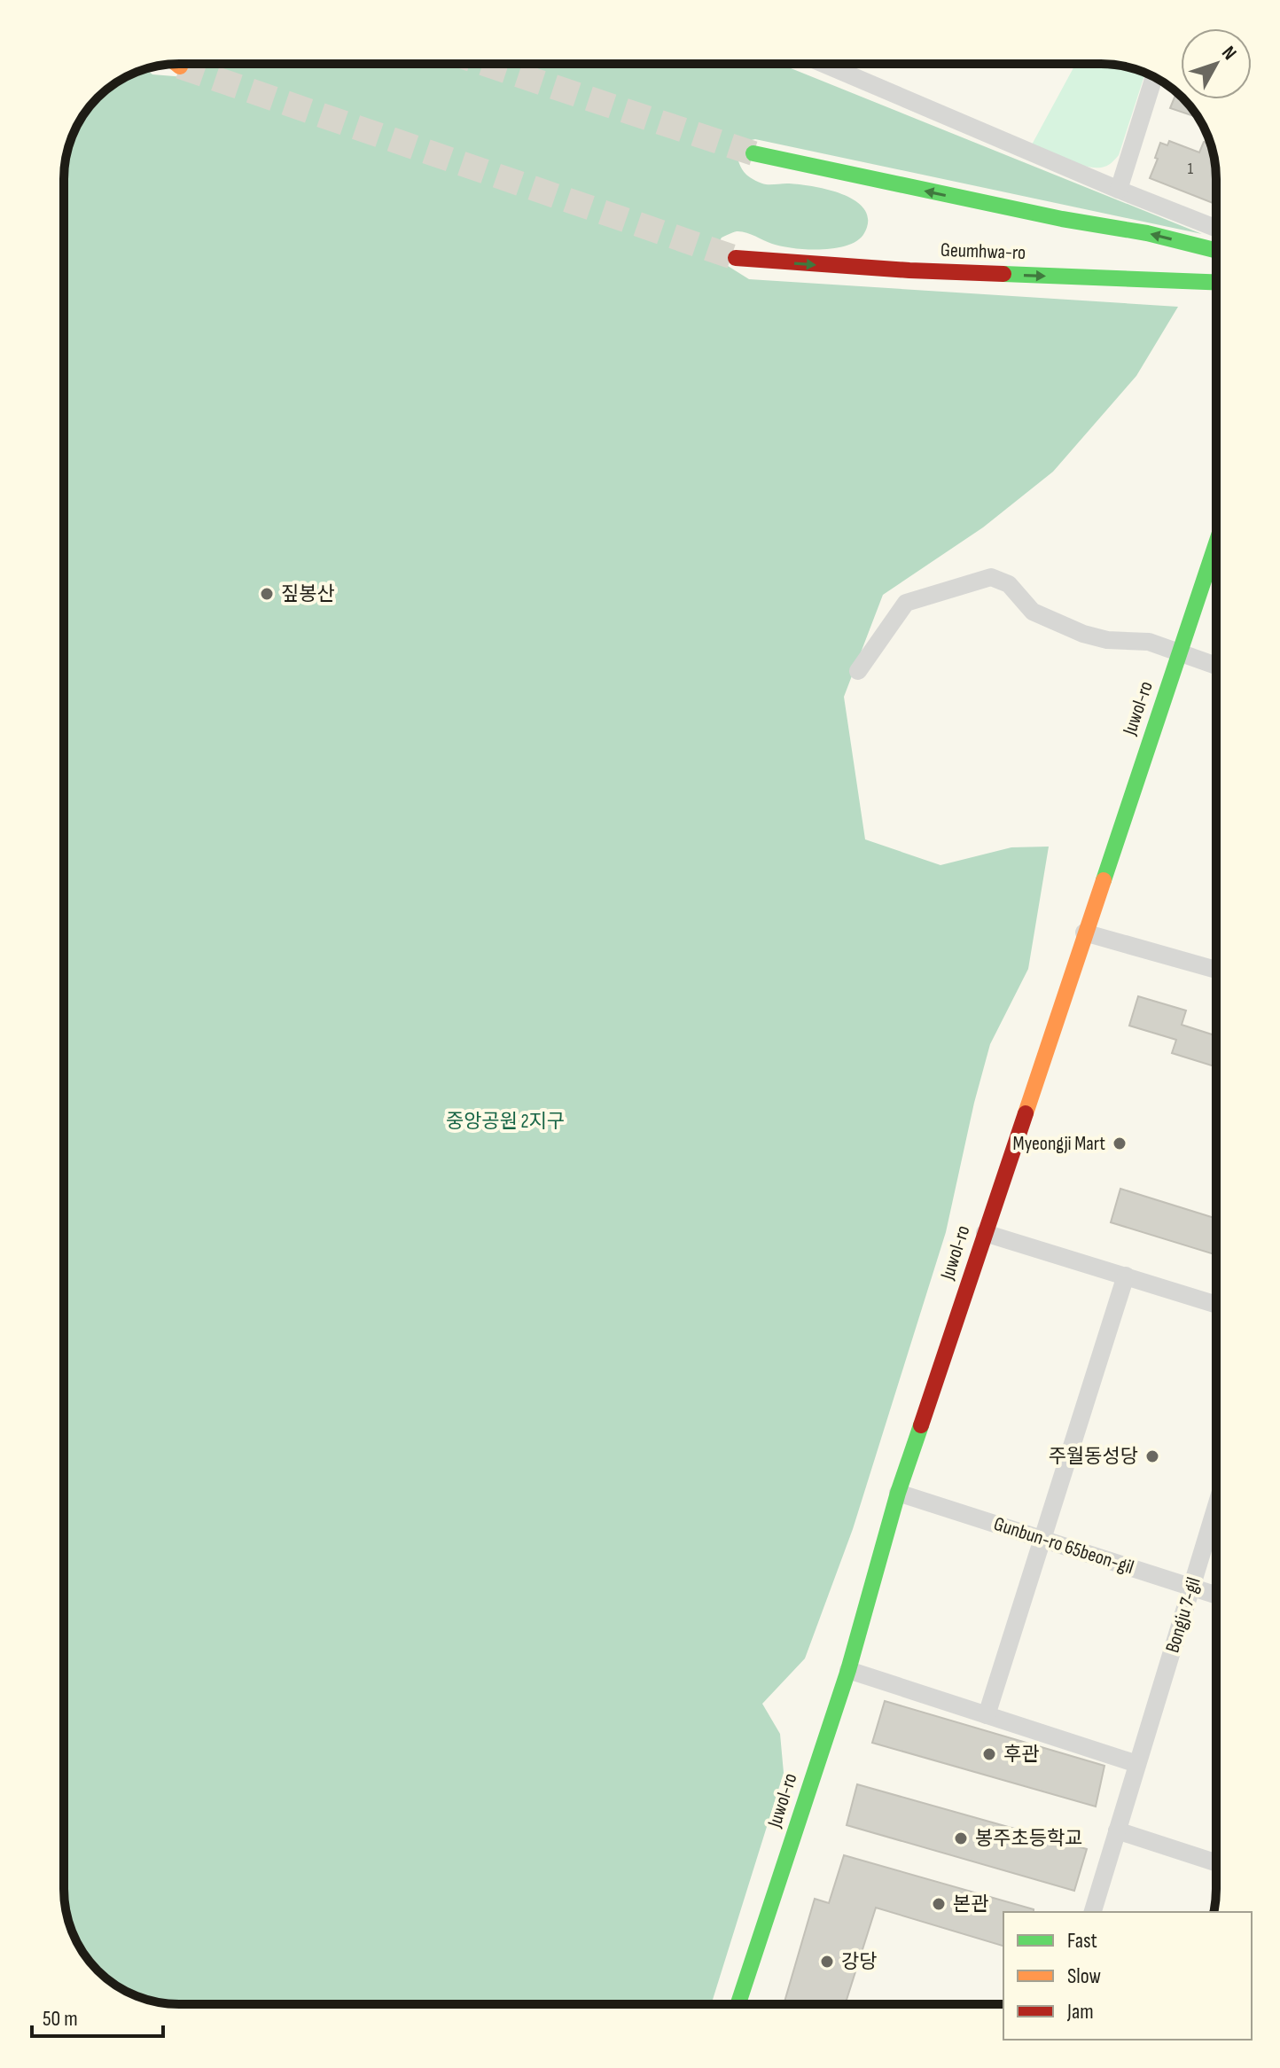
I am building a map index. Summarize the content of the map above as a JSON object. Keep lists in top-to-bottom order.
{
  "streets": {
    "street": [
      "Geumhwa-ro",
      "Juwol-ro",
      "Gunbun-ro 65beon-gil",
      "Bongju 7-gil"
    ]
  },
  "crossings": [
    ["Juwol-ro", "Gunbun-ro 65beon-gil"],
    ["Gunbun-ro 65beon-gil", "Bongju 7-gil"]
  ],
  "parks": ["중앙공원 2지구"],
  "places": [
    "짚봉산",
    "Myeongji Mart",
    "주월동성당",
    "후관",
    "봉주초등학교",
    "본관",
    "강당"
  ],
  "house_numbers": ["1"],
  "legend": ["Fast", "Slow", "Jam"],
  "scale_bar": "50 m",
  "north": "top right"
}
